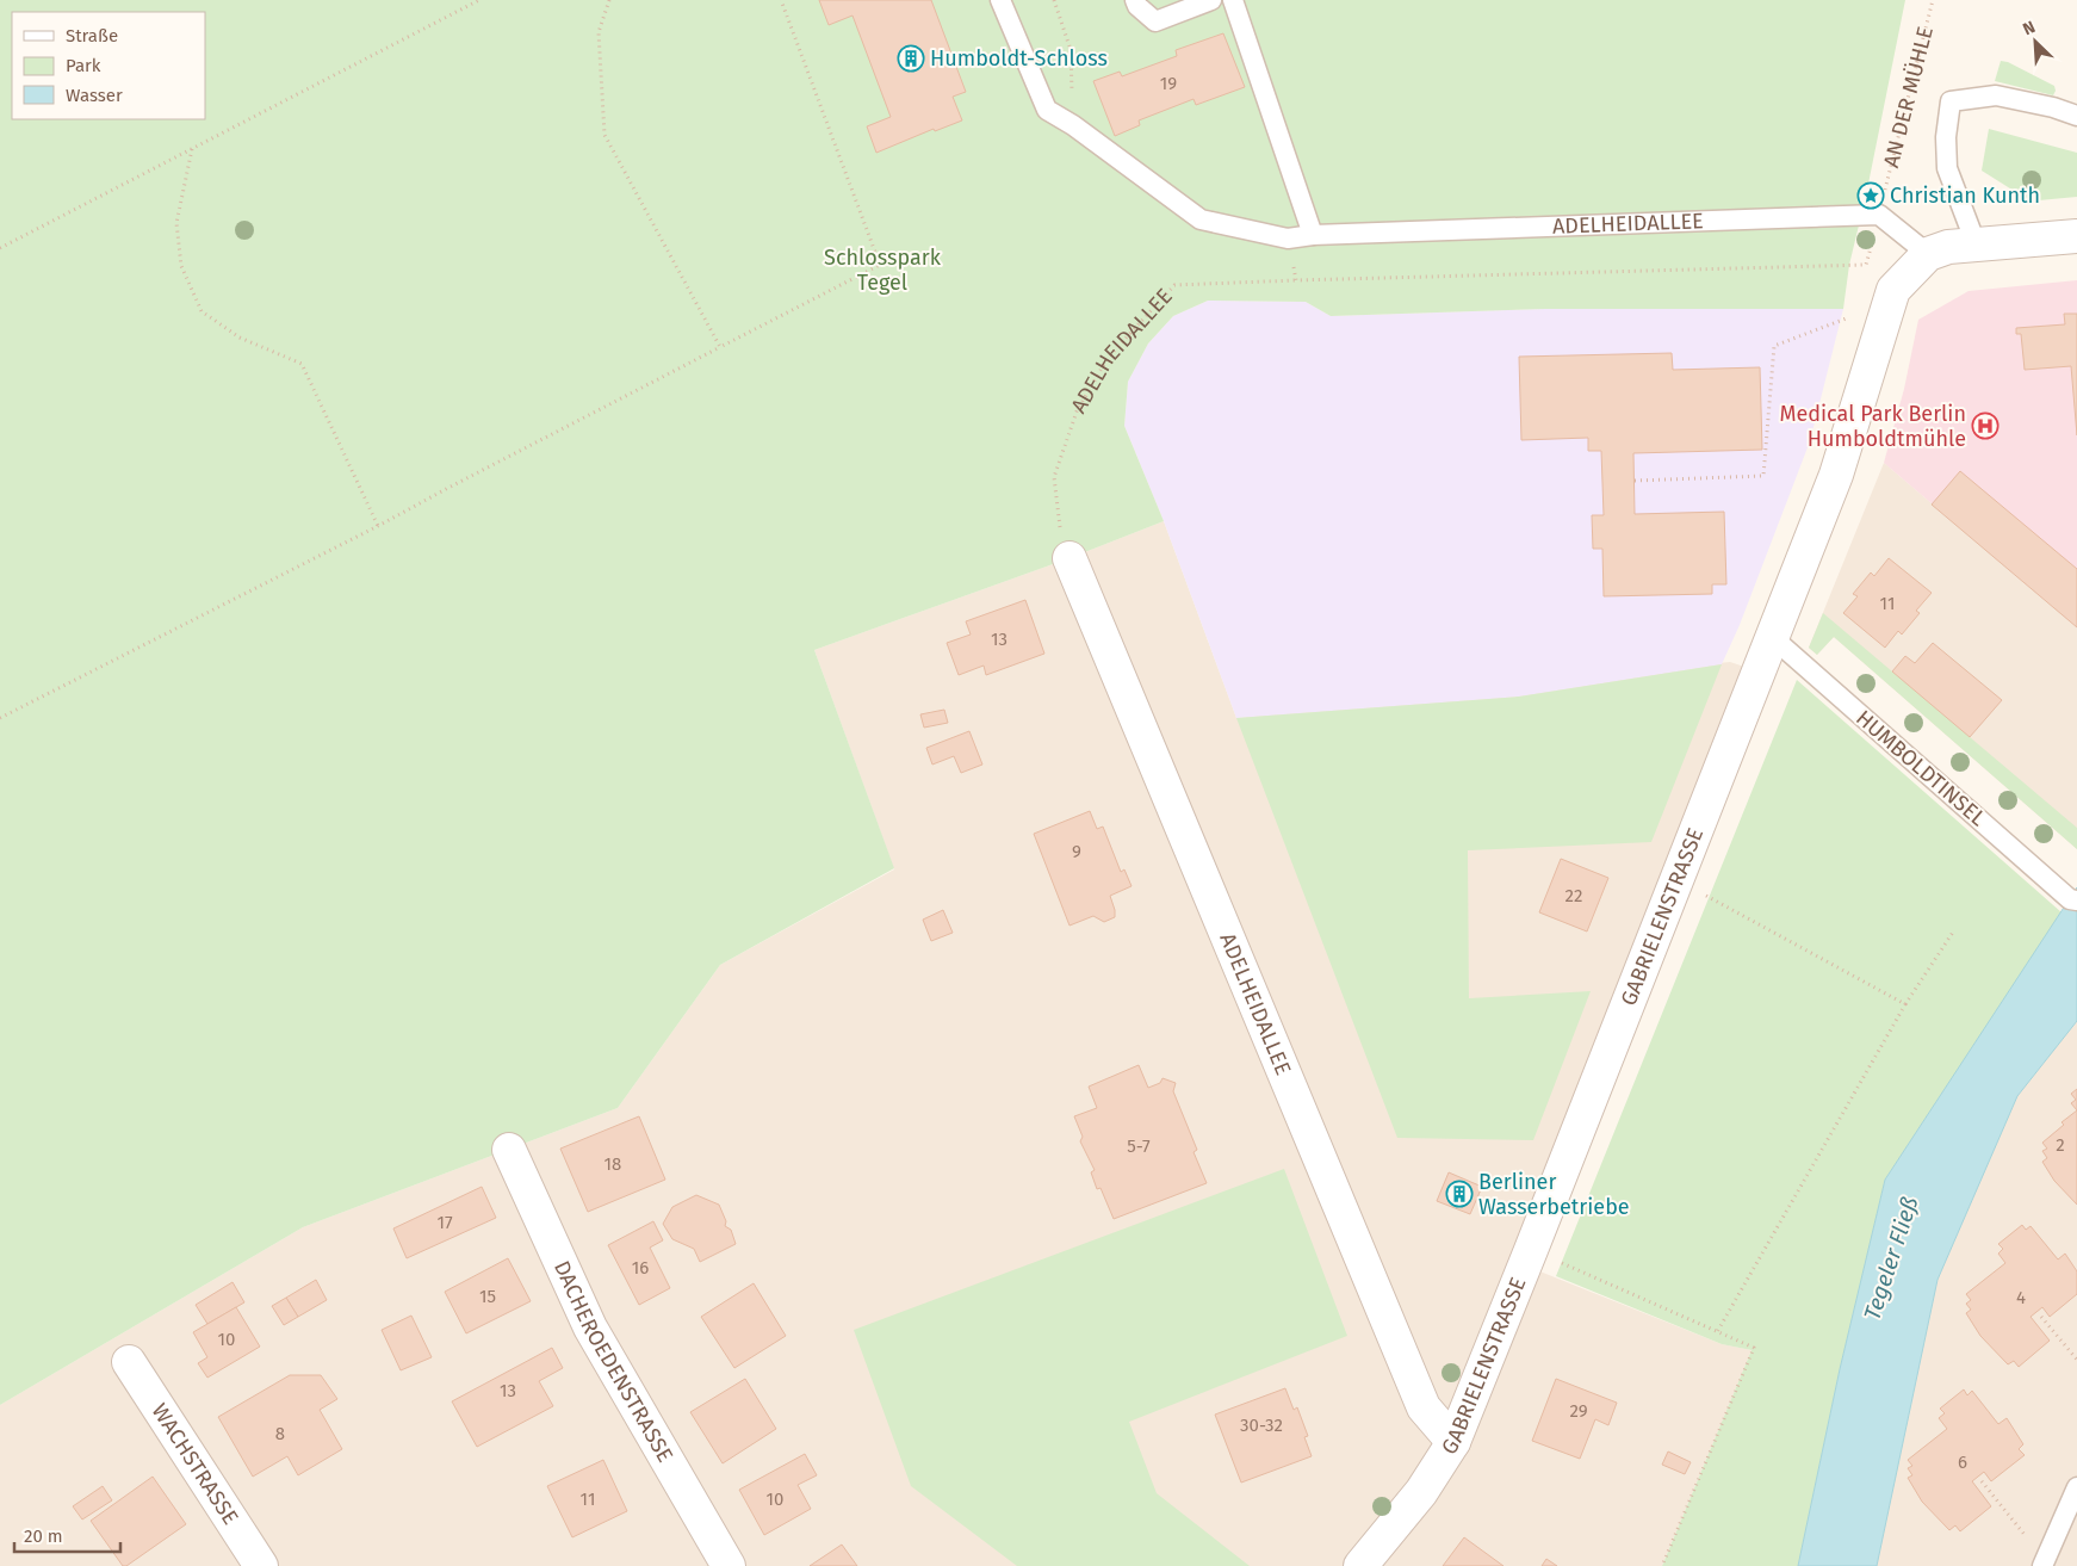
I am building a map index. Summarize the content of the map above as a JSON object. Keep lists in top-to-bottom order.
{
  "streets": {
    "street": [
      "ADELHEIDALLEE",
      "GABRIELENSTRASSE",
      "DACHEROEDENSTRASSE",
      "WACHSTRASSE"
    ],
    "lane": ["HUMBOLDTINSEL"],
    "path": ["AN DER MÜHLE"]
  },
  "crossings": [
    ["AN DER MÜHLE", "ADELHEIDALLEE"],
    ["ADELHEIDALLEE", "GABRIELENSTRASSE"],
    ["HUMBOLDTINSEL", "GABRIELENSTRASSE"]
  ],
  "water": ["Tegeler Fließ"],
  "parks": ["Schlosspark Tegel"],
  "places": {
    "building": ["Humboldt-Schloss", "Berliner Wasserbetriebe"],
    "place": ["Christian Kunth"],
    "hospital": ["Medical Park Berlin Humboldtmühle"]
  },
  "house_numbers": [
    "19",
    "11",
    "13",
    "9",
    "22",
    "2",
    "5-7",
    "18",
    "17",
    "16",
    "15",
    "4",
    "10",
    "13",
    "29",
    "30-32",
    "8",
    "6",
    "11",
    "10"
  ],
  "legend": ["Straße", "Park", "Wasser"],
  "scale_bar": "20 m",
  "north": "top left"
}
